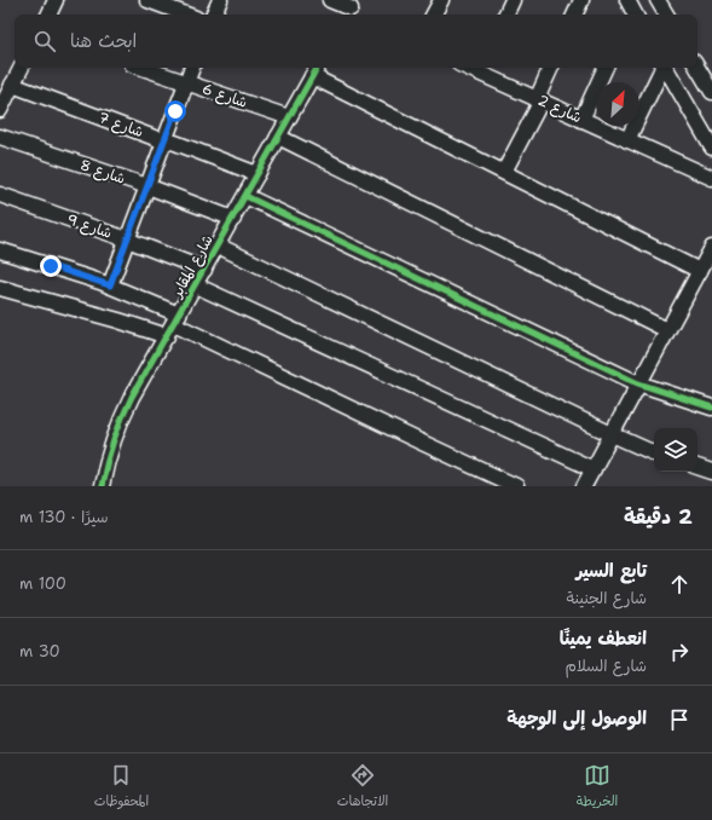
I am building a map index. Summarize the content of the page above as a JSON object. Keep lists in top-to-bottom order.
{
  "streets": {
    "street": [
      "شارع 6",
      "شارع 2",
      "شارع 7",
      "شارع 8",
      "شارع 9",
      "شارع المقابر"
    ]
  },
  "crossings": [
    ["شارع 6", "شارع المقابر"],
    ["شارع 7", "شارع المقابر"],
    ["شارع 8", "شارع المقابر"],
    ["شارع 9", "شارع المقابر"]
  ],
  "north": "top right",
  "page": {
    "search": "ابحث هنا",
    "heading": ["2 دقيقة", "سيرًا · 130 m"],
    "list": [
      ["تابع السير", "شارع الجنينة", "100 m"],
      ["انعطف يمينًا", "شارع السلام", "30 m"],
      "الوصول إلى الوجهة"
    ],
    "nav": ["الخريطة", "الاتجاهات", "المحفوظات"]
  }
}
